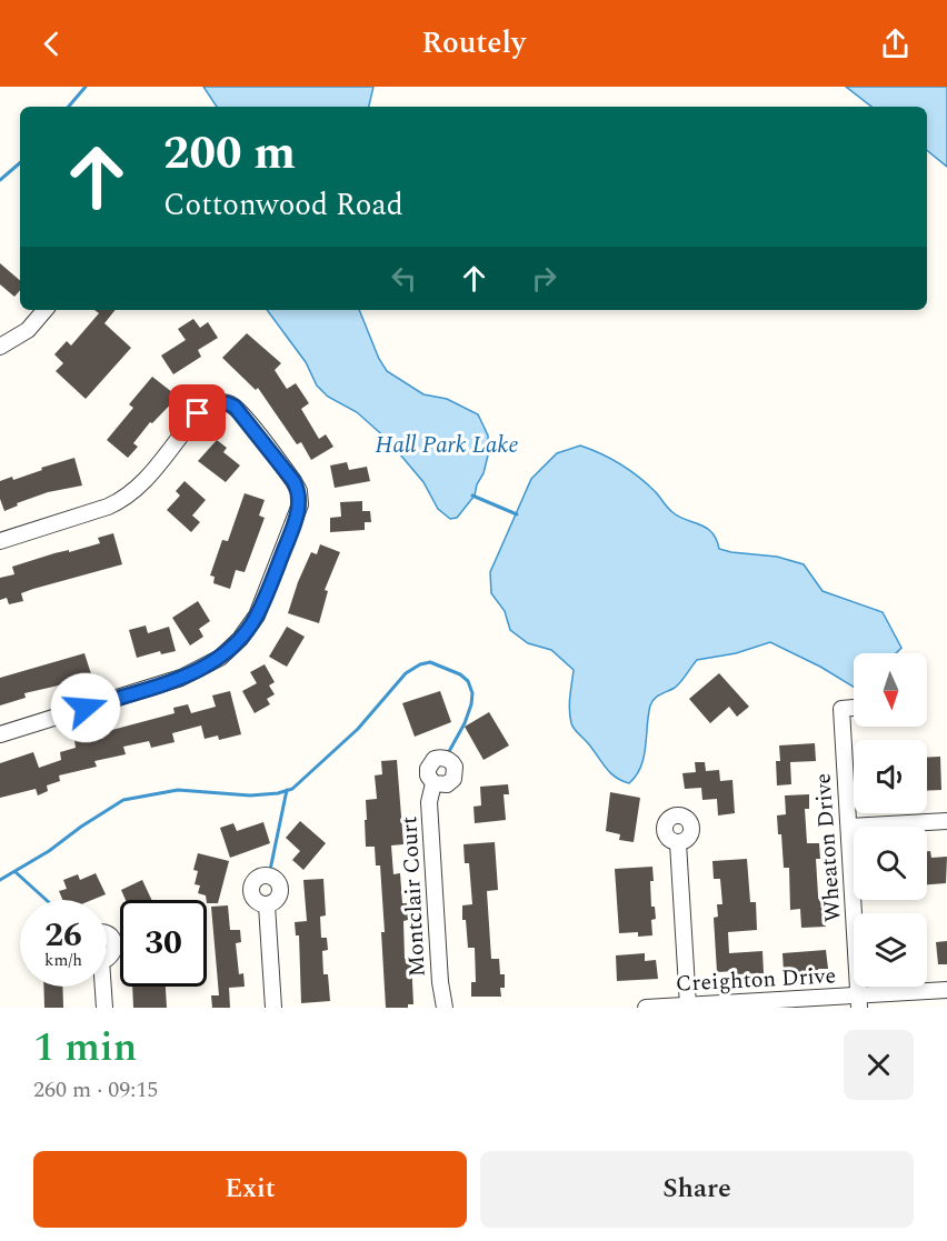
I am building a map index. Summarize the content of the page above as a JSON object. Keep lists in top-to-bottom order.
{
  "streets": {
    "street": ["Wheaton Drive", "Montclair Court", "Creighton Drive"]
  },
  "crossings": [
    ["Wheaton Drive", "Creighton Drive"]
  ],
  "water": ["Hall Park Lake"],
  "north": "bottom",
  "page": {
    "header": "Routely",
    "turn": ["200 m", "Cottonwood Road"],
    "speed": "26 km/h",
    "limit": "30",
    "heading": ["1 min", "260 m · 09:15"],
    "buttons": ["Exit", "Share"]
  }
}
